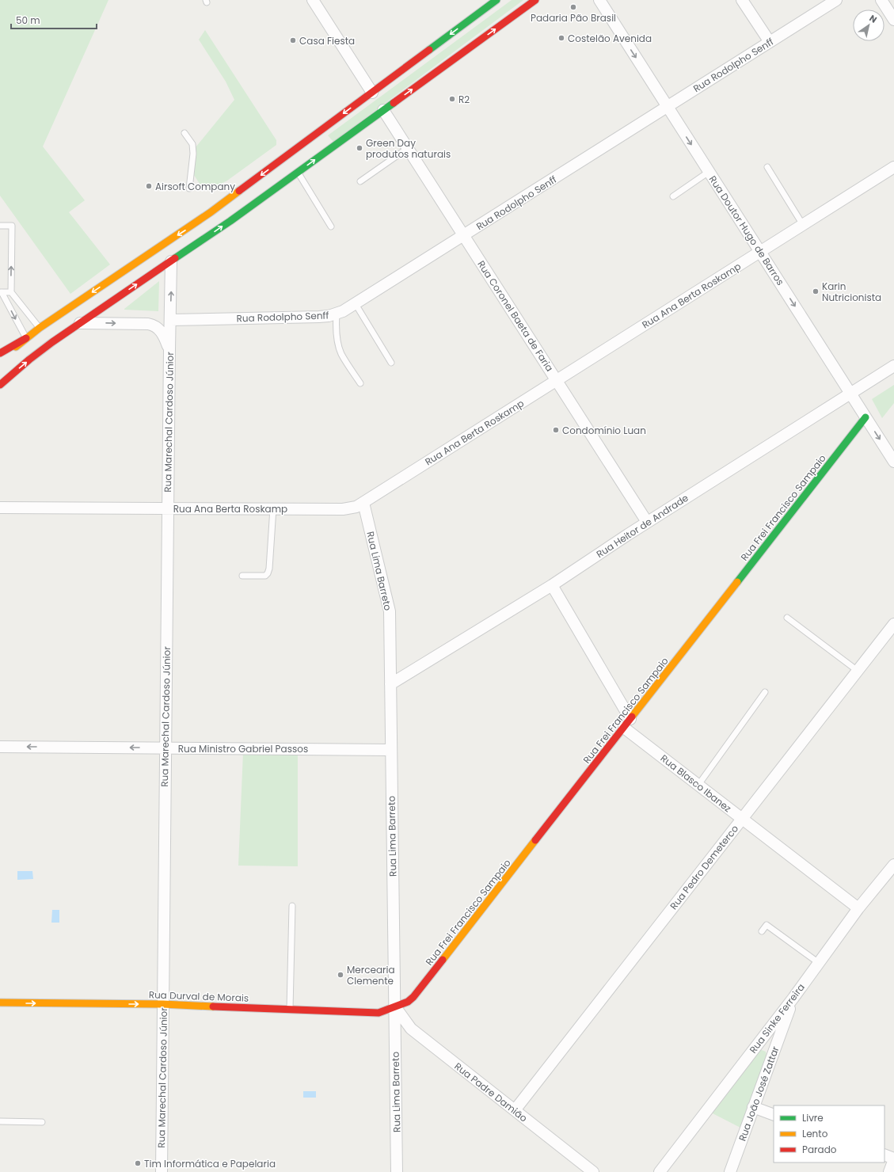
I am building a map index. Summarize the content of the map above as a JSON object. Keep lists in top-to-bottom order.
{
  "streets": {
    "main road": ["Rua Frei Francisco Sampaio", "Rua Durval de Morais"],
    "street": [
      "Rua Rodolpho Senff",
      "Rua Doutor Hugo de Barros",
      "Rua Ana Berta Roskamp",
      "Rua Coronel Baeta de Faria",
      "Rua Marechal Cardoso Júnior",
      "Rua Heitor de Andrade",
      "Rua Lima Barreto",
      "Rua Ministro Gabriel Passos",
      "Rua Blasco Ibanez",
      "Rua Pedro Demeterco",
      "Rua Sinke Ferreira",
      "Rua Padre Damião",
      "Rua João José Zattar"
    ]
  },
  "crossings": [
    ["Rua Rodolpho Senff", "Rua Doutor Hugo de Barros"],
    ["Rua Rodolpho Senff", "Rua Coronel Baeta de Faria"],
    ["Rua Rodolpho Senff", "Rua Marechal Cardoso Júnior"],
    ["Rua Doutor Hugo de Barros", "Rua Ana Berta Roskamp"],
    ["Rua Doutor Hugo de Barros", "Rua Frei Francisco Sampaio"],
    ["Rua Doutor Hugo de Barros", "Rua Heitor de Andrade"],
    ["Rua Ana Berta Roskamp", "Rua Coronel Baeta de Faria"],
    ["Rua Ana Berta Roskamp", "Rua Marechal Cardoso Júnior"],
    ["Rua Ana Berta Roskamp", "Rua Lima Barreto"],
    ["Rua Coronel Baeta de Faria", "Rua Heitor de Andrade"],
    ["Rua Marechal Cardoso Júnior", "Rua Ministro Gabriel Passos"],
    ["Rua Marechal Cardoso Júnior", "Rua Durval de Morais"],
    ["Rua Frei Francisco Sampaio", "Rua Lima Barreto"],
    ["Rua Frei Francisco Sampaio", "Rua Blasco Ibanez"],
    ["Rua Frei Francisco Sampaio", "Rua Durval de Morais"],
    ["Rua Frei Francisco Sampaio", "Rua Padre Damião"],
    ["Rua Heitor de Andrade", "Rua Lima Barreto"],
    ["Rua Heitor de Andrade", "Rua Blasco Ibanez"],
    ["Rua Lima Barreto", "Rua Ministro Gabriel Passos"],
    ["Rua Lima Barreto", "Rua Durval de Morais"],
    ["Rua Lima Barreto", "Rua Padre Damião"],
    ["Rua Blasco Ibanez", "Rua Pedro Demeterco"],
    ["Rua Blasco Ibanez", "Rua Sinke Ferreira"],
    ["Rua Pedro Demeterco", "Rua Padre Damião"],
    ["Rua Durval de Morais", "Rua Padre Damião"],
    ["Rua Sinke Ferreira", "Rua João José Zattar"]
  ],
  "one_way": ["Rua Doutor Hugo de Barros", "Rua Ministro Gabriel Passos", "Rua Durval de Morais"],
  "places": [
    "Padaria Pão Brasil",
    "Costelão Avenida",
    "Casa Fiesta",
    "R2",
    "Green Day produtos naturais",
    "Airsoft Company",
    "Karin Nutricionista",
    "Condomínio Luan",
    "Mercearia Clemente",
    "Tim Informática e Papelaria"
  ],
  "legend": ["Livre", "Lento", "Parado"],
  "scale_bar": "50 m",
  "north": "top right"
}
